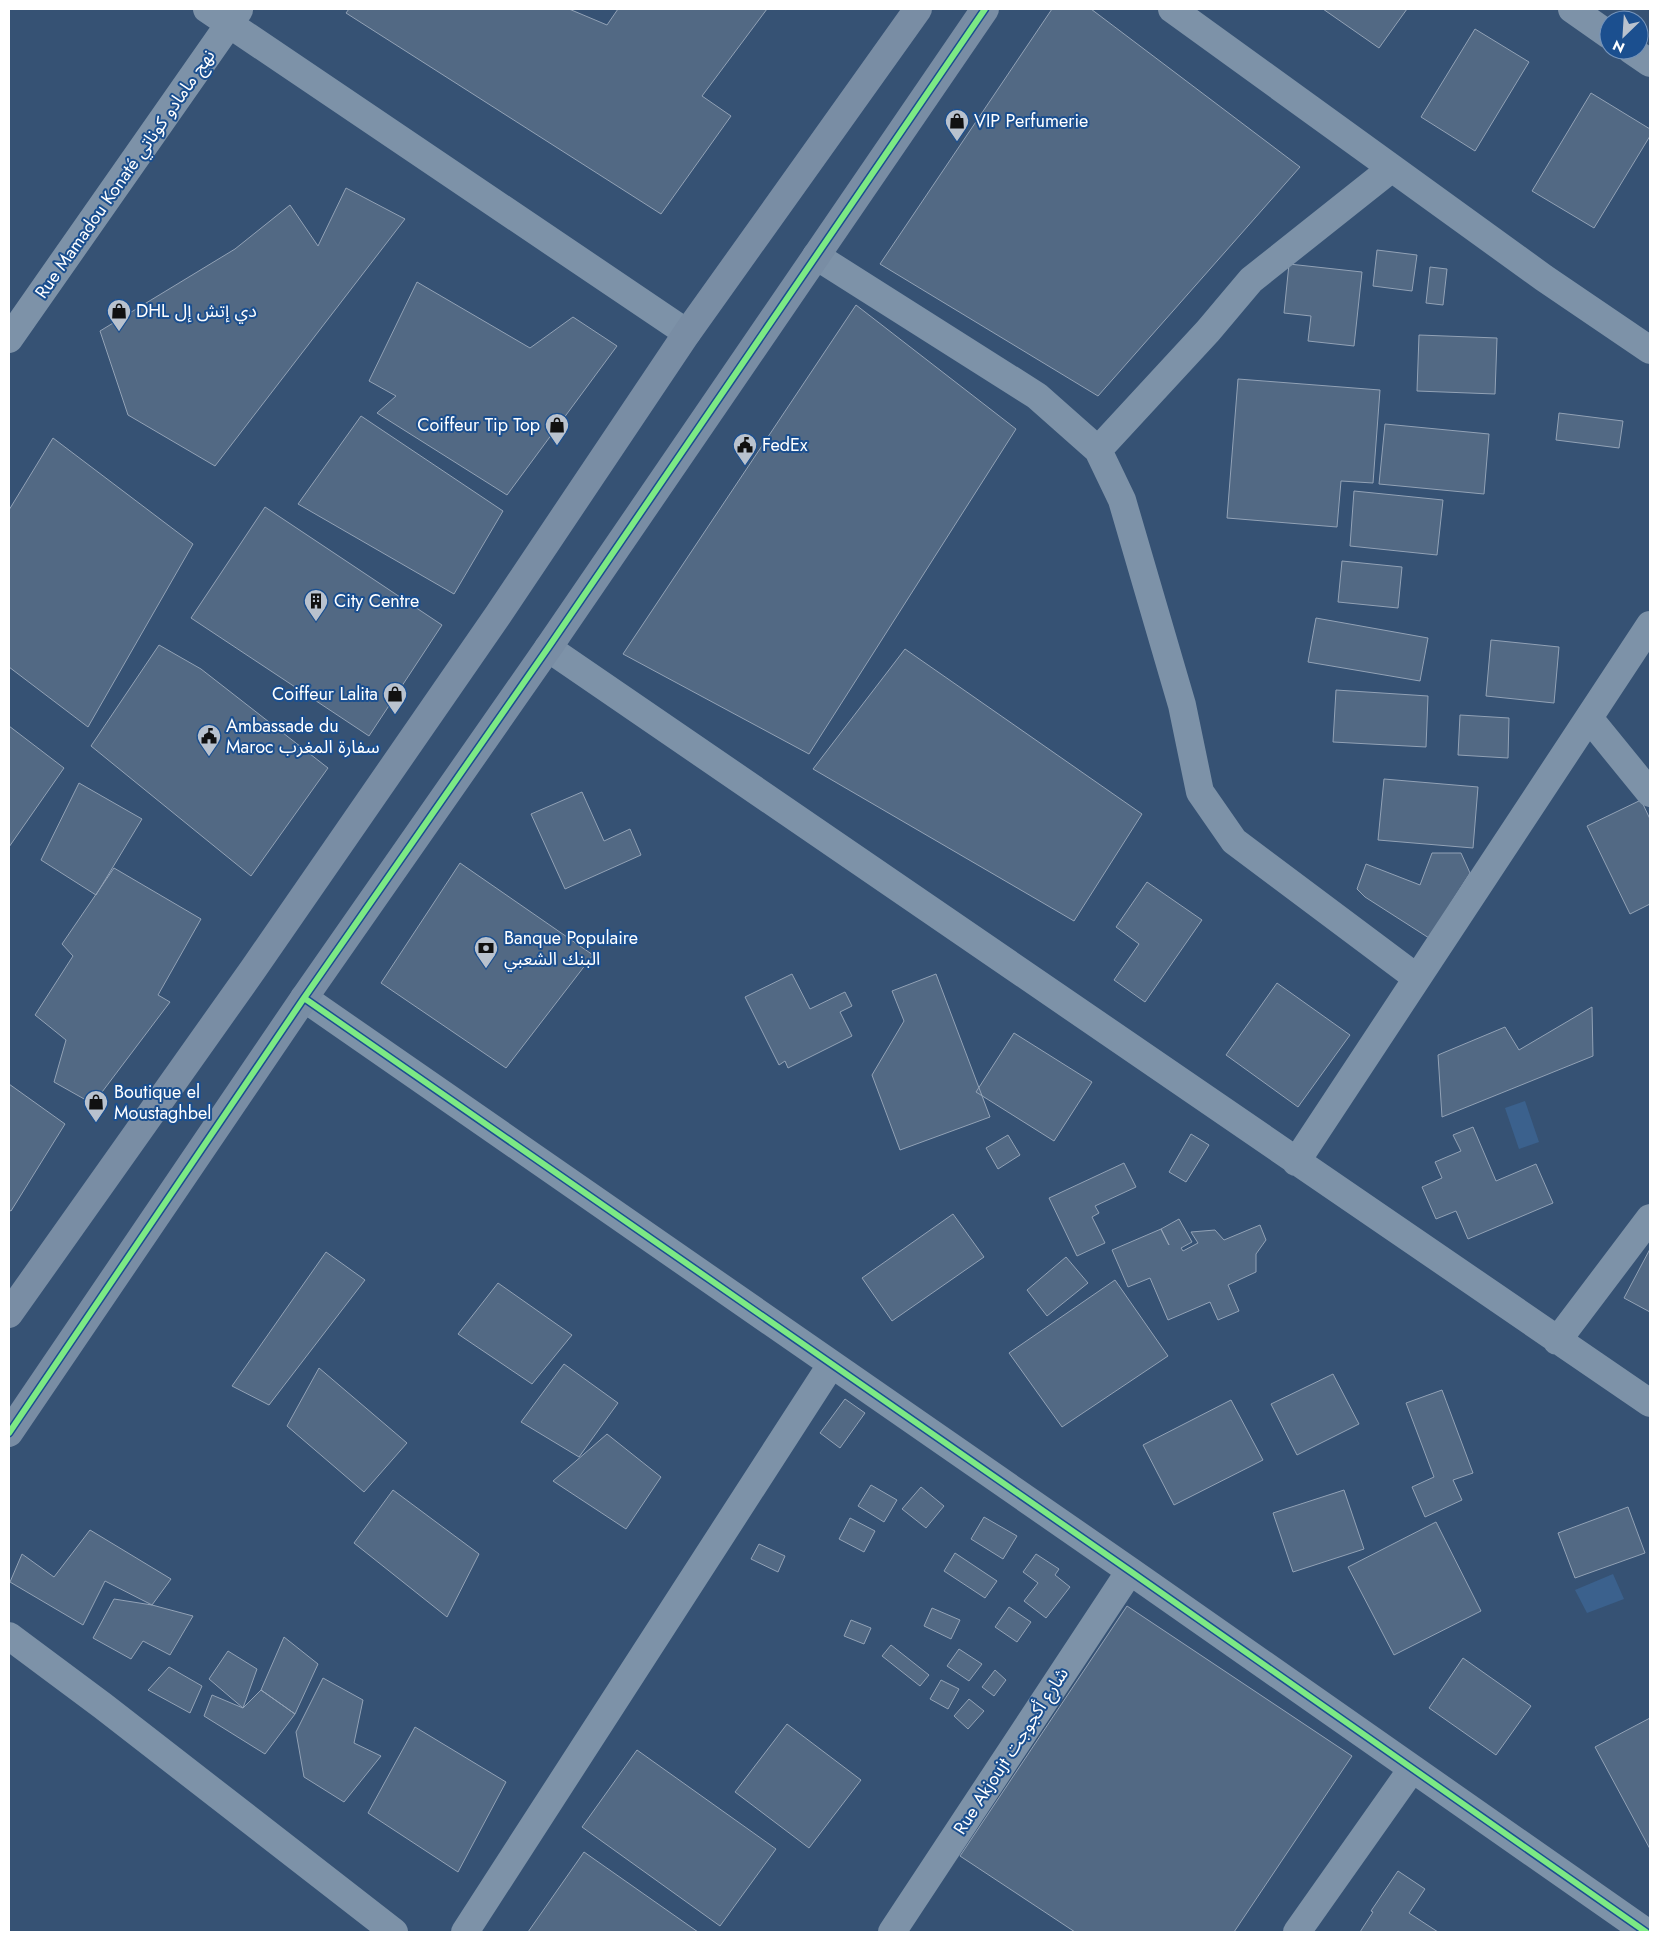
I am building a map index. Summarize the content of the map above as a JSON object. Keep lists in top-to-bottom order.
{
  "streets": {
    "street": ["Rue Mamadou Konaté نهج مامادو كوناتي", "Rue Akjoujt شارع أكجوجت"]
  },
  "places": {
    "shop": [
      "VIP Perfumerie",
      "DHL دي إتش إل",
      "Coiffeur Tip Top",
      "Coiffeur Lalita",
      "Boutique el Moustaghbel"
    ],
    "public building": ["FedEx", "Ambassade du Maroc سفارة المغرب"],
    "building": ["City Centre"],
    "bank": ["Banque Populaire البنك الشعبي"]
  },
  "north": "bottom left"
}
